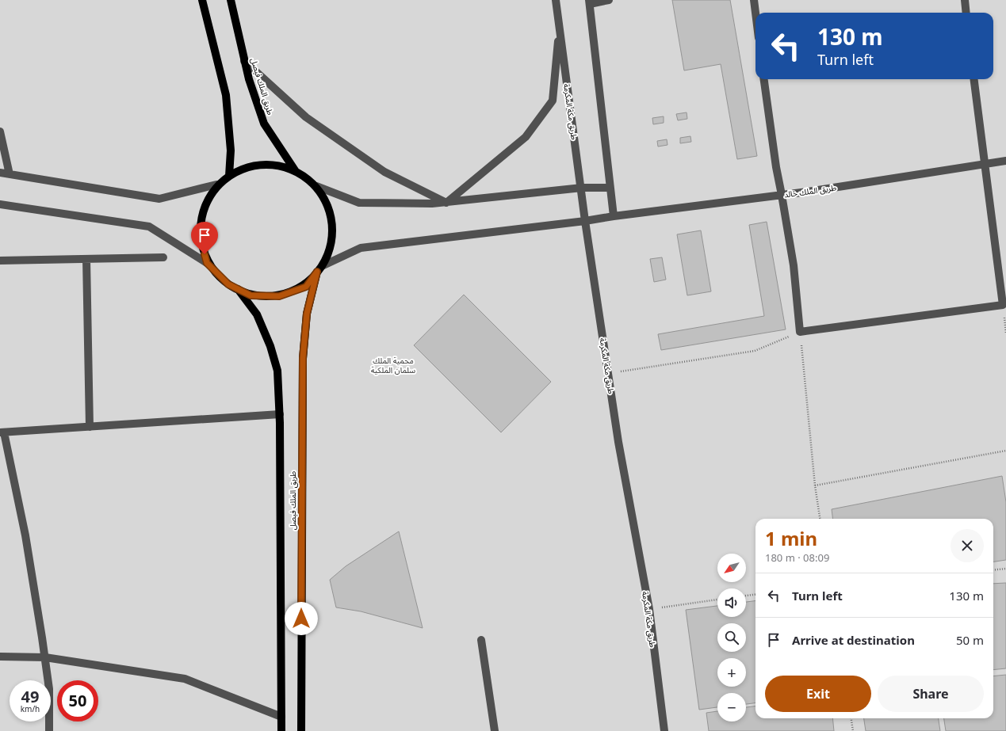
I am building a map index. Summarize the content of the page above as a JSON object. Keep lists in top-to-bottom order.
{
  "streets": {
    "main road": ["طريق الملك فيصل"],
    "street": ["طريق مكة المكرمة", "طريق الملك خالد"]
  },
  "crossings": [
    ["طريق مكة المكرمة", "طريق الملك خالد"]
  ],
  "parks": ["محمية الملك سلمان الملكية"],
  "north": "bottom left",
  "page": {
    "turn": ["130 m", "Turn left"],
    "heading": ["1 min", "180 m · 08:09"],
    "map_buttons": ["+", "−"],
    "list": [
      {
        "name": "Turn left",
        "value": "130 m"
      },
      {
        "name": "Arrive at destination",
        "value": "50 m"
      }
    ],
    "buttons": ["Exit", "Share"],
    "speed": "49 km/h",
    "limit": "50"
  }
}
